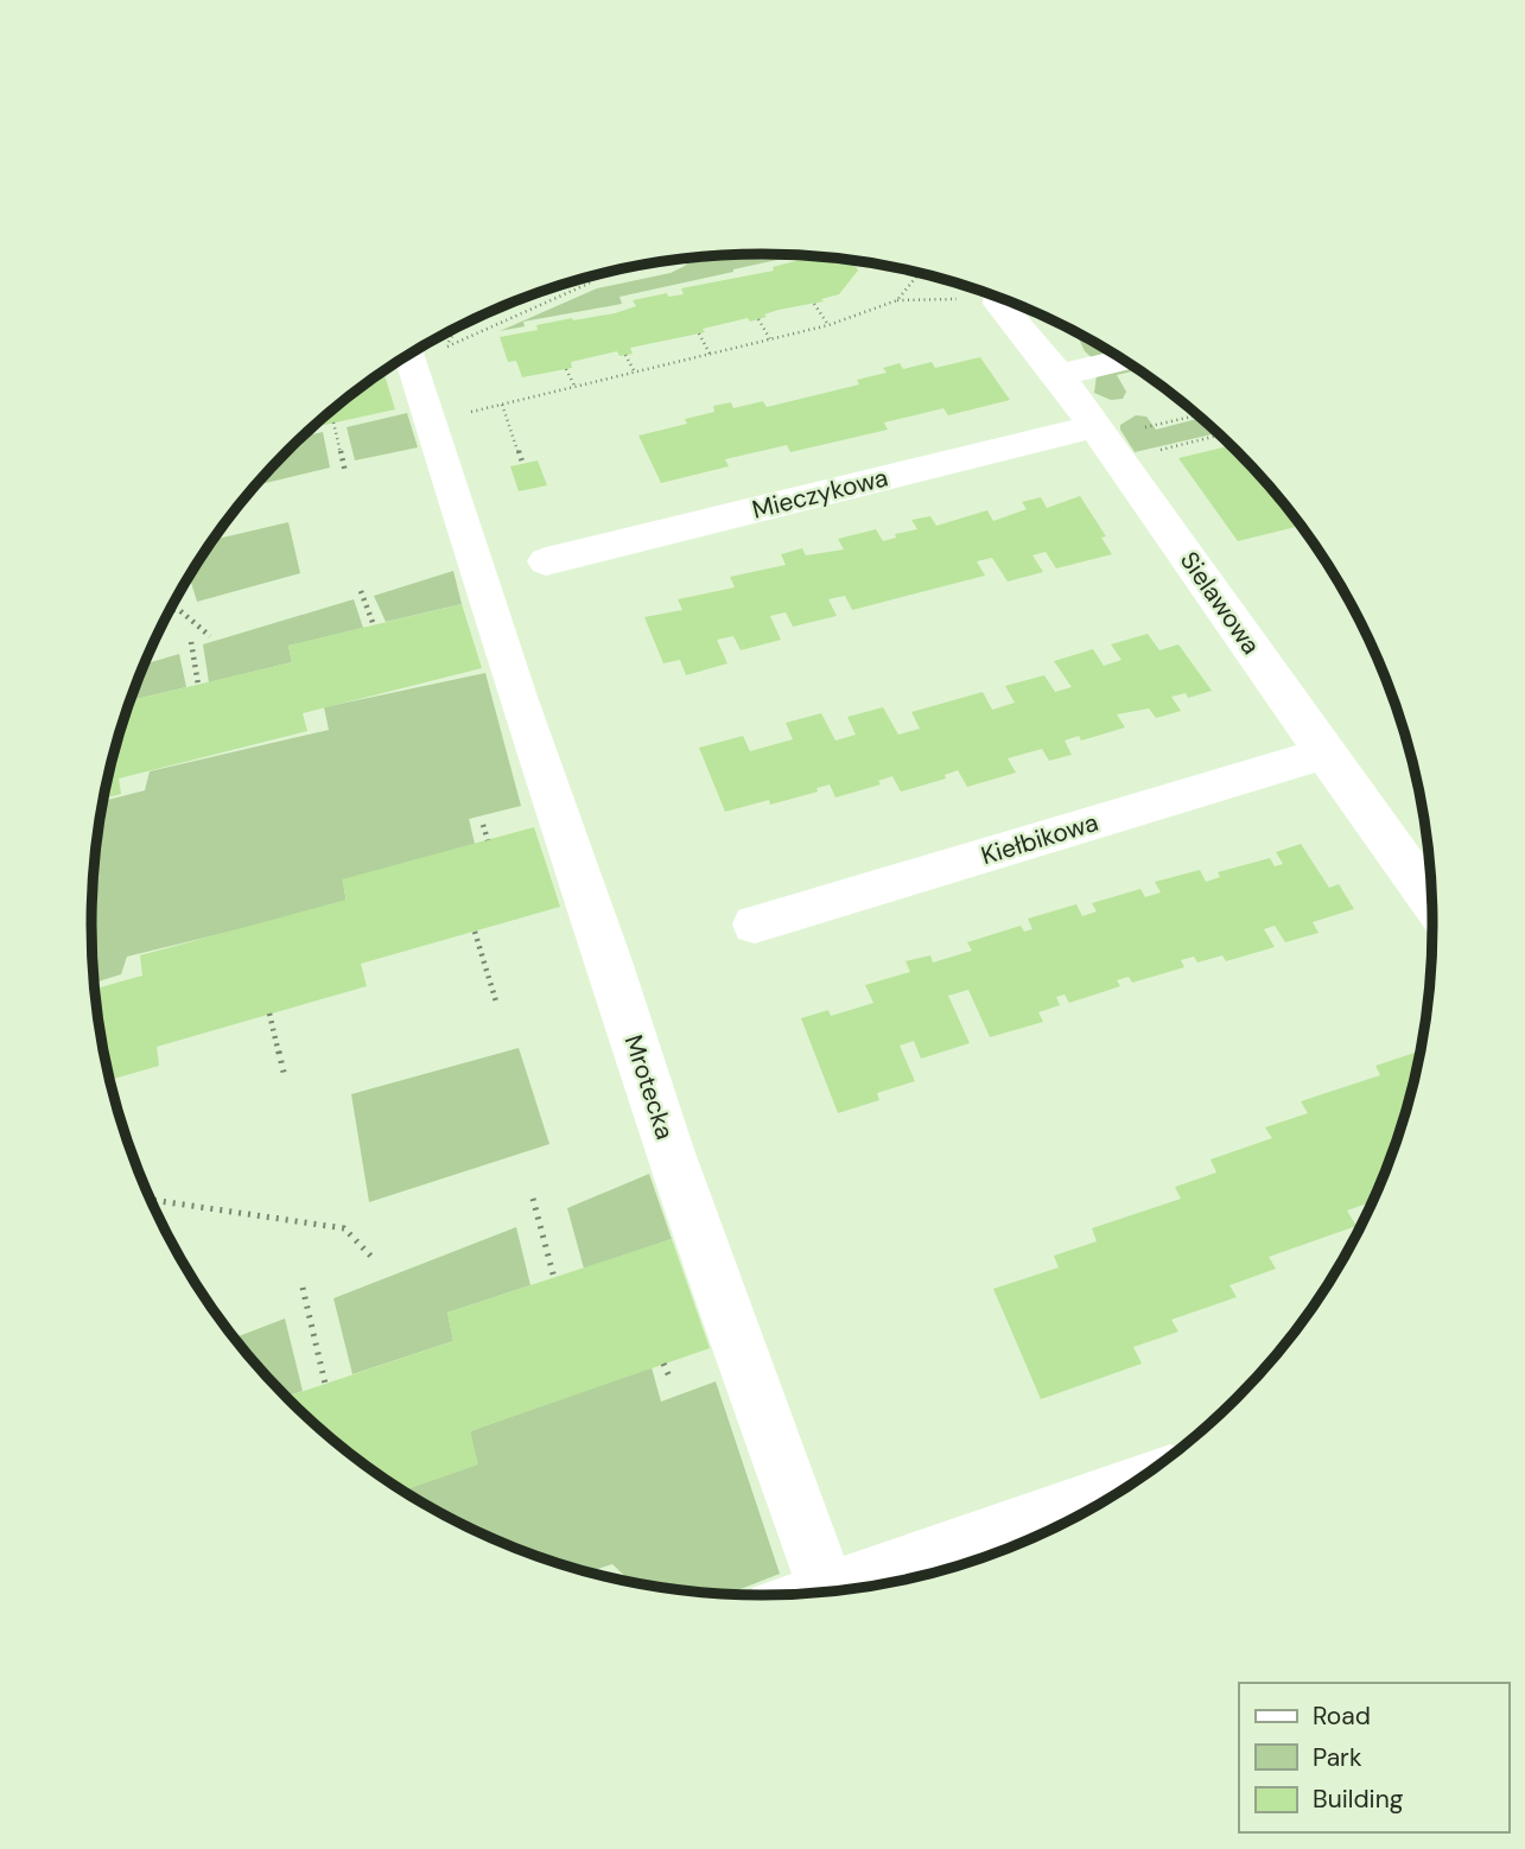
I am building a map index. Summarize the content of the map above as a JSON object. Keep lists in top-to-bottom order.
{
  "streets": {
    "street": [
      "Mieczykowa",
      "Sielawowa",
      "Kiełbikowa",
      "Mrotecka"
    ]
  },
  "crossings": [
    ["Mieczykowa", "Sielawowa"],
    ["Sielawowa", "Kiełbikowa"]
  ],
  "legend": ["Road", "Park", "Building"]
}
